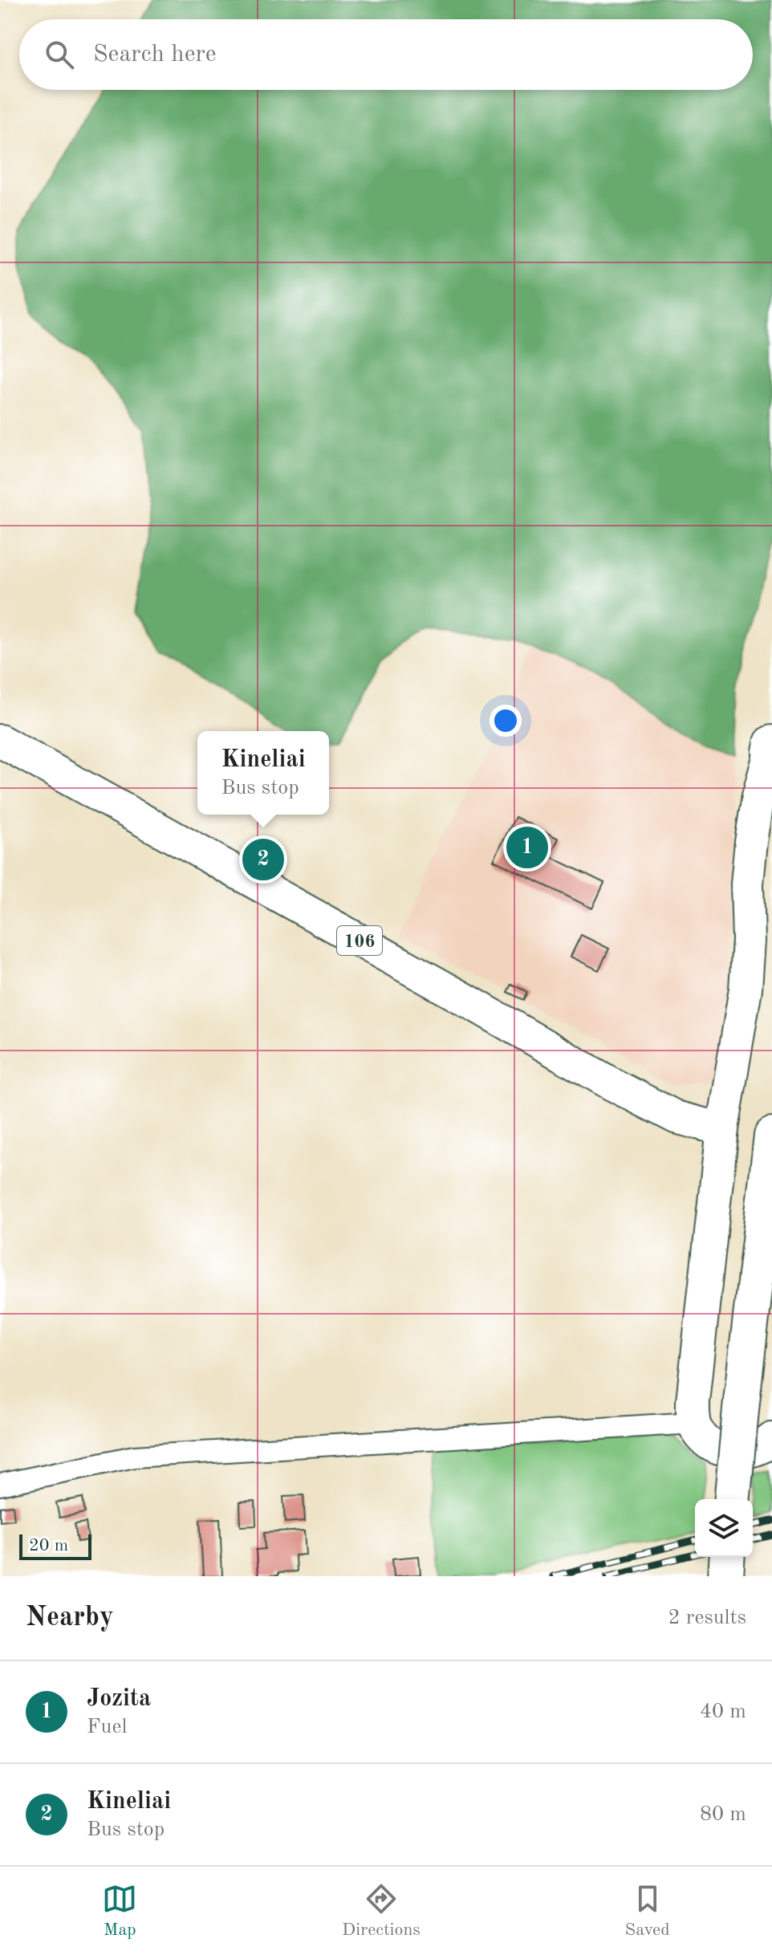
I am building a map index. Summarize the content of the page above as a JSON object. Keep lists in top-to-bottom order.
{
  "streets": {
    "main road": ["106"]
  },
  "scale_bar": "20 m",
  "page": {
    "search": "Search here",
    "popup": ["Kineliai", "Bus stop"],
    "pins": ["1", "2"],
    "scale": "20 m",
    "heading": ["Nearby", "2 results"],
    "list": [
      {
        "mark": "1",
        "name": "Jozita",
        "note": "Fuel",
        "value": "40 m"
      },
      {
        "mark": "2",
        "name": "Kineliai",
        "note": "Bus stop",
        "value": "80 m"
      }
    ],
    "nav": ["Map", "Directions", "Saved"]
  }
}
